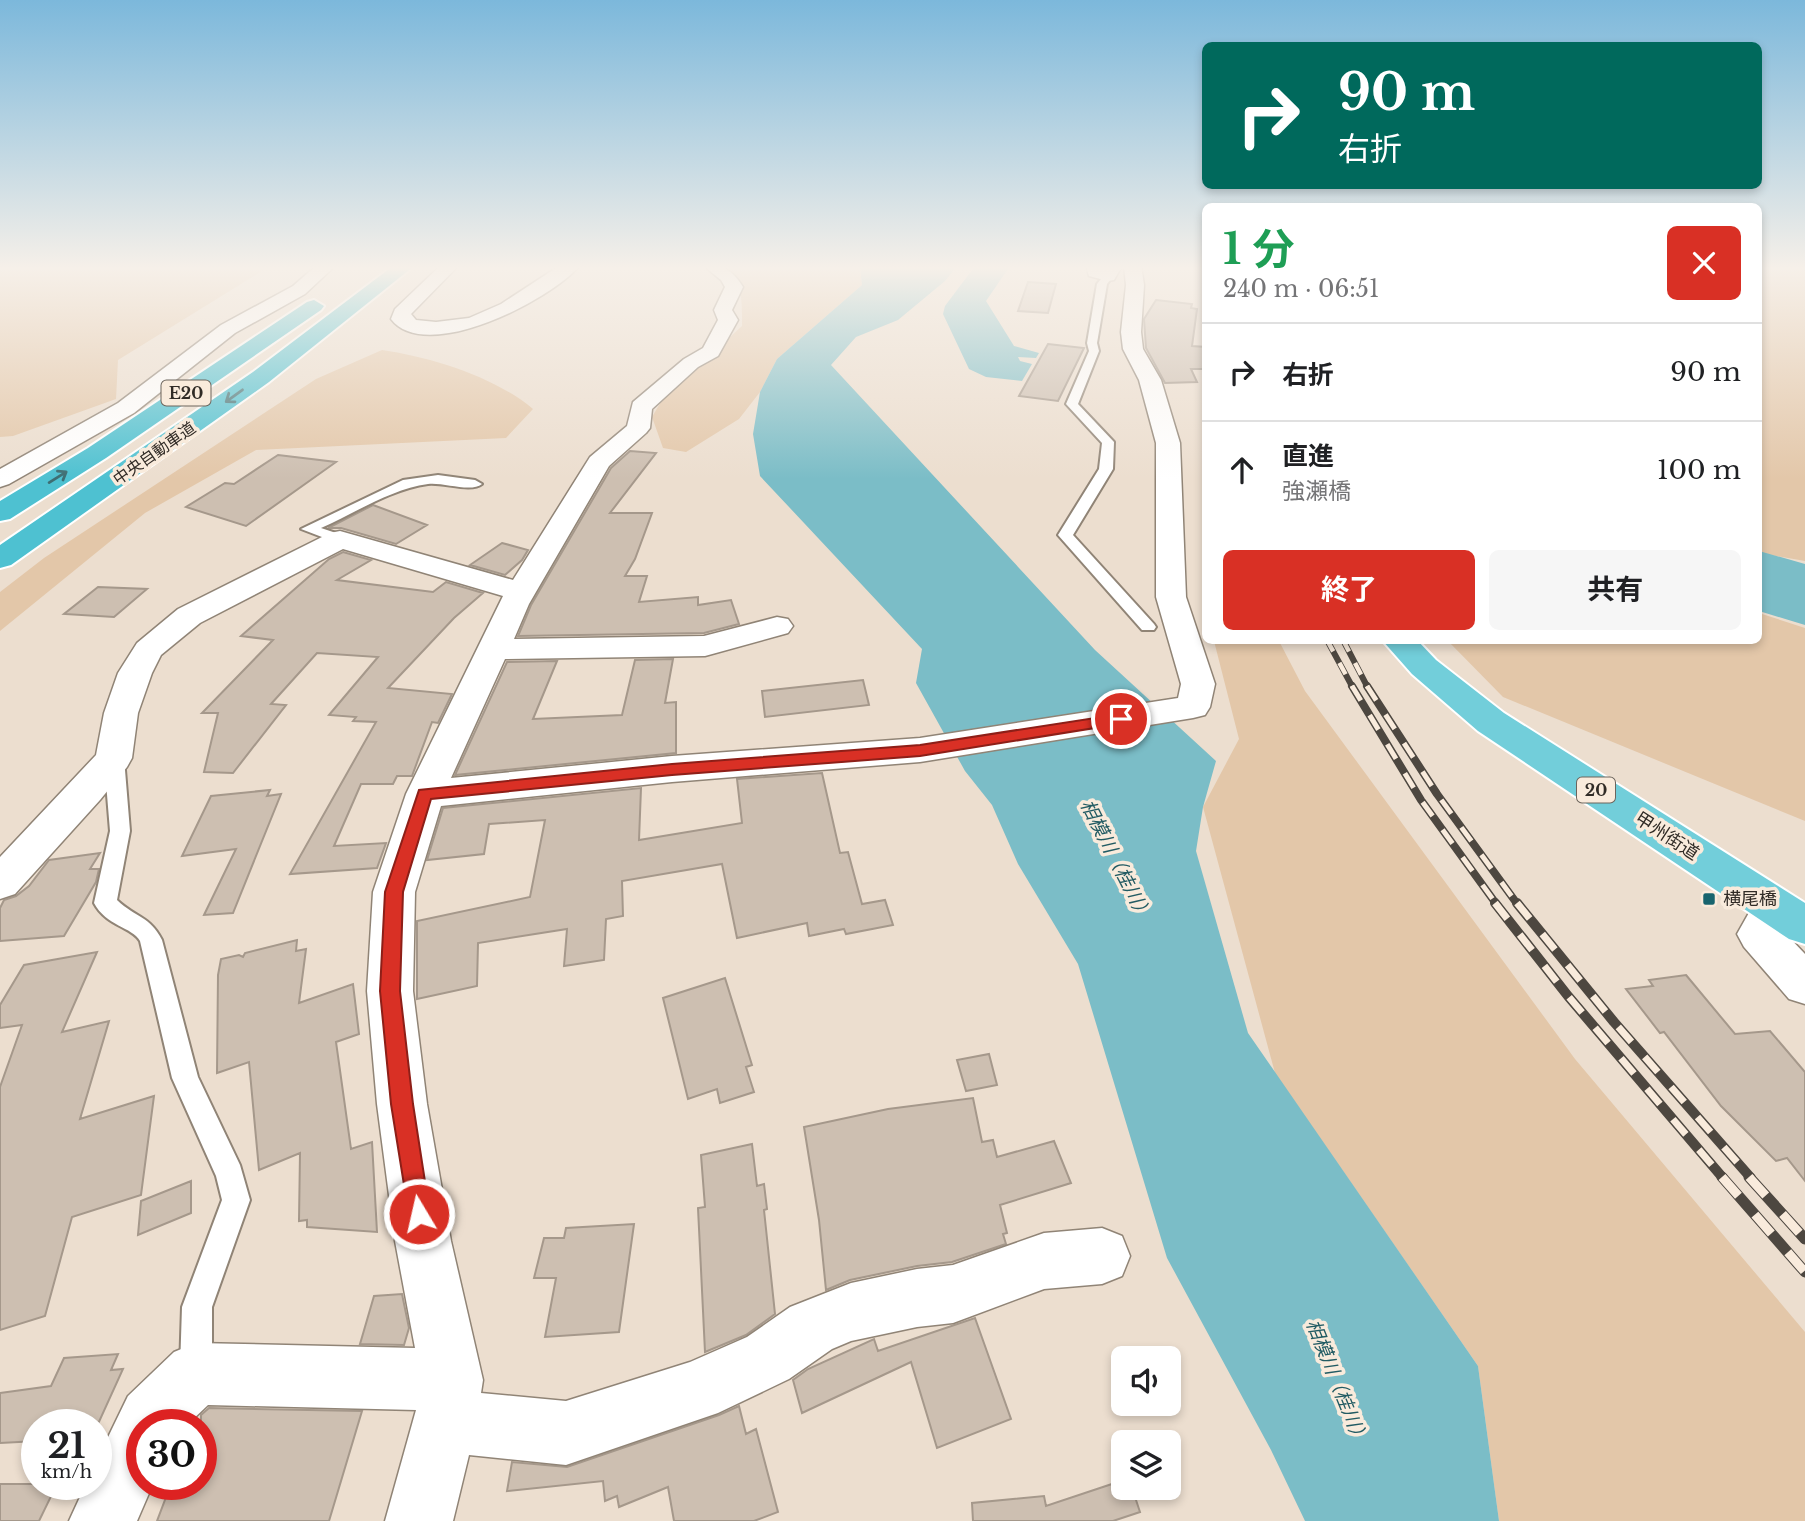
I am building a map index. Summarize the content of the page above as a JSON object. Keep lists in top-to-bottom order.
{
  "streets": {
    "highway": [
      "E20",
      "中央自動車道",
      "20",
      "甲州街道"
    ]
  },
  "water": ["相模川（桂川）"],
  "places": {
    "transit": ["横尾橋"]
  },
  "page": {
    "turn": ["90 m", "右折"],
    "heading": ["1 分", "240 m · 06:51"],
    "list": [
      {
        "name": "右折",
        "value": "90 m"
      },
      {
        "name": "直進",
        "note": "強瀬橋",
        "value": "100 m"
      }
    ],
    "buttons": ["終了", "共有"],
    "speed": "21 km/h",
    "limit": "30"
  }
}
